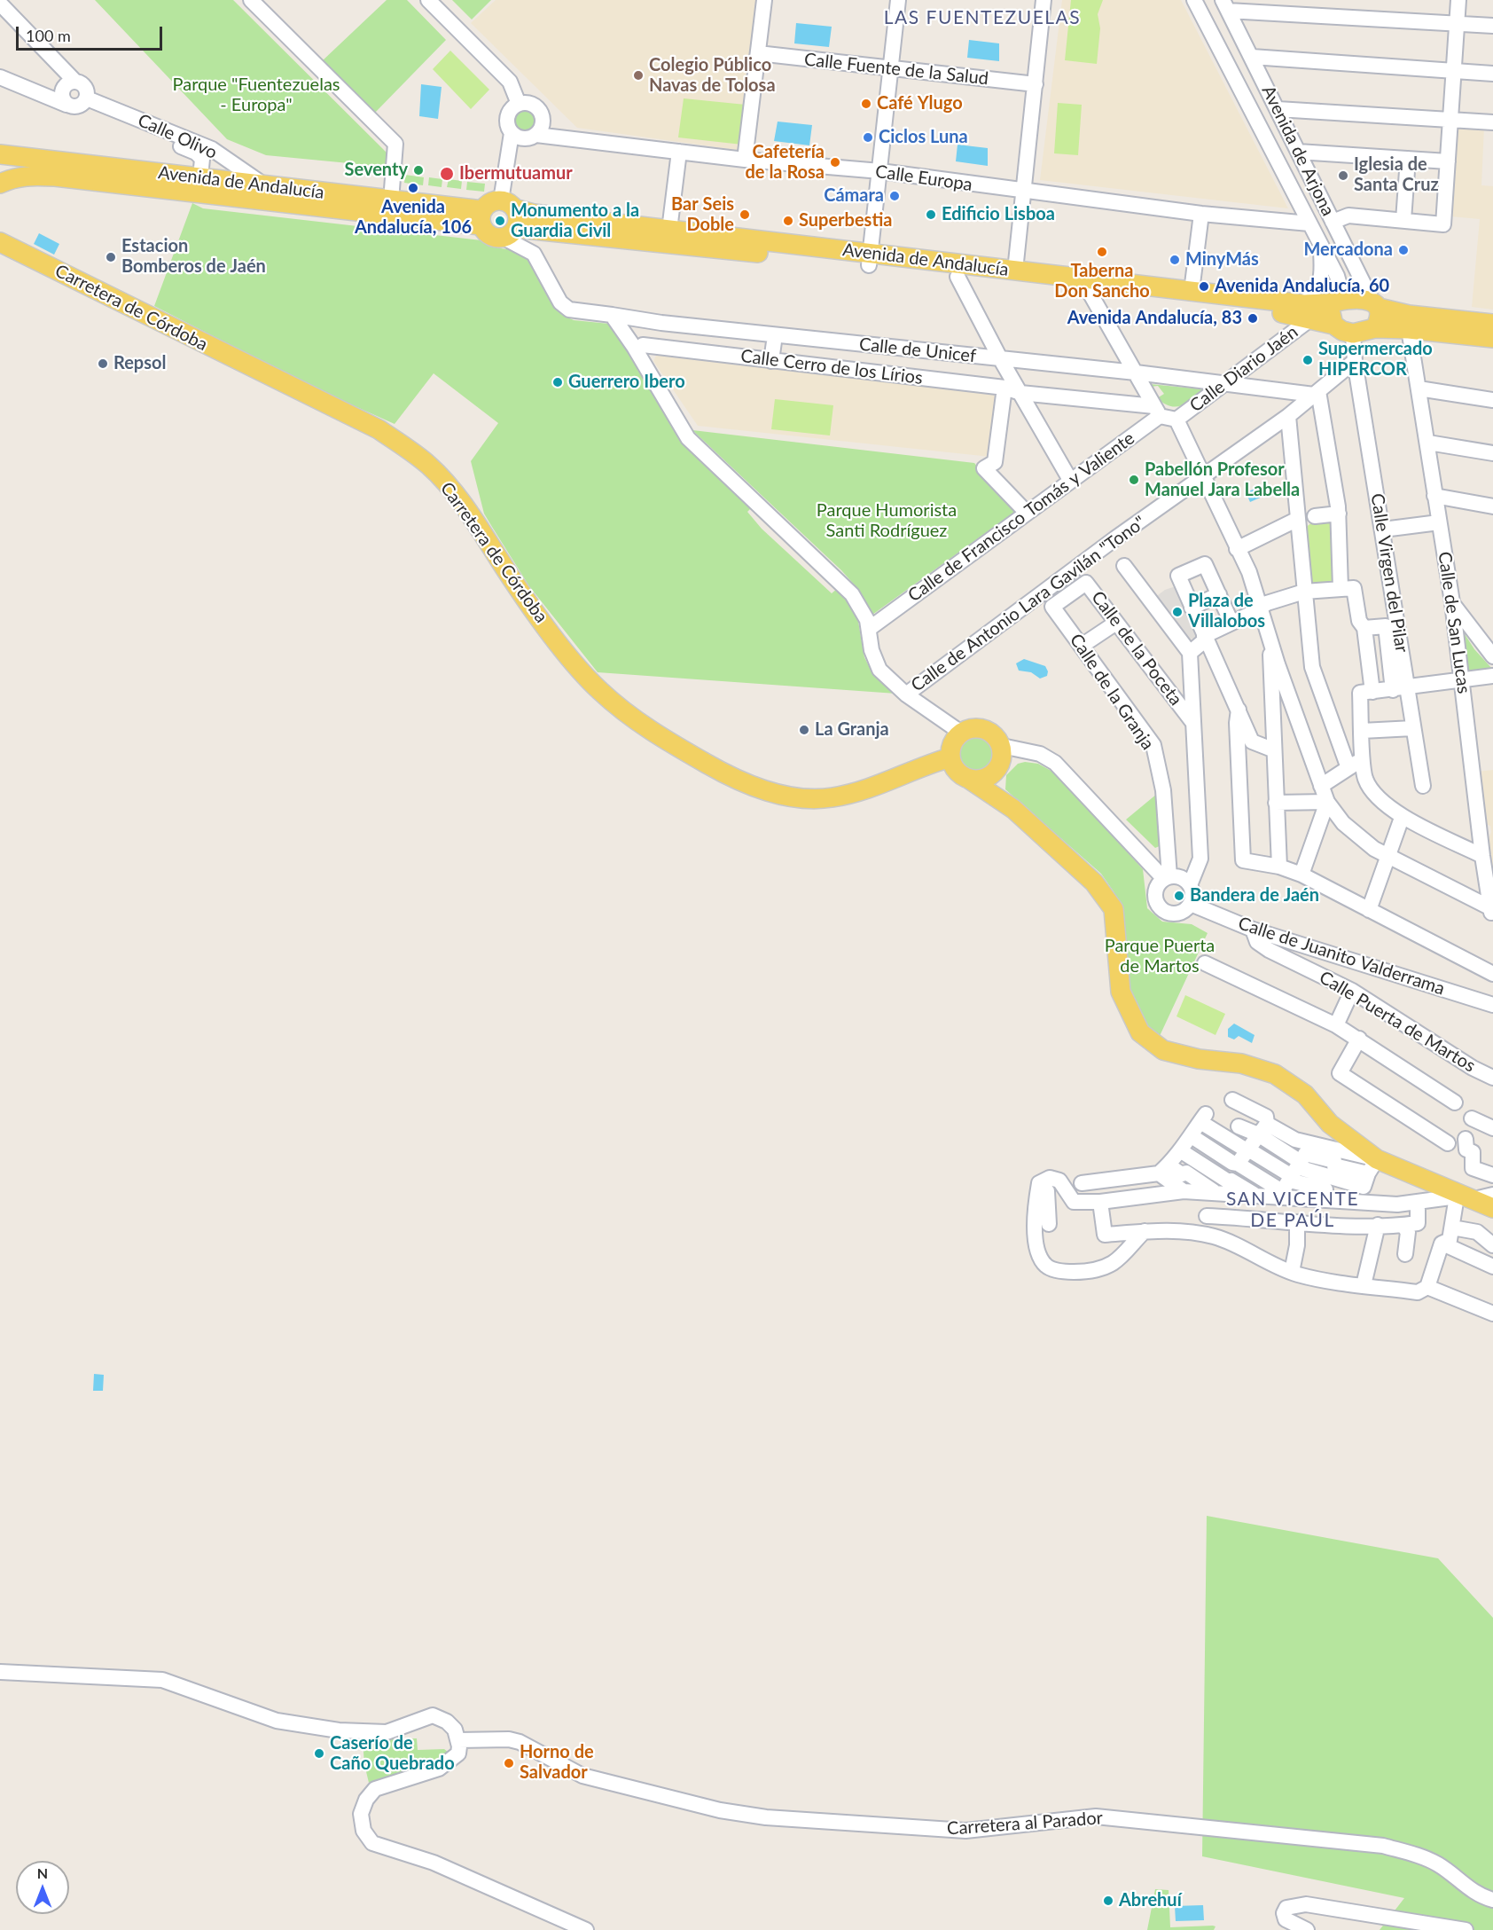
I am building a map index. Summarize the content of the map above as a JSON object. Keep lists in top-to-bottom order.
{
  "streets": {
    "main road": ["Avenida de Andalucía", "Carretera de Córdoba"],
    "street": [
      "Calle Fuente de la Salud",
      "Calle Olivo",
      "Avenida de Arjona",
      "Calle Europa",
      "Calle de Unicef",
      "Calle Cerro de los Lírios",
      "Calle Diario Jaén",
      "Calle de Francisco Tomás y Valiente",
      "Calle Virgen del Pilar",
      "Calle de Antonio Lara Gavilán \"Tono\"",
      "Calle de San Lucas",
      "Calle de la Poceta",
      "Calle de la Granja",
      "Calle de Juanito Valderrama",
      "Calle Puerta de Martos",
      "Carretera al Parador"
    ]
  },
  "crossings": [
    ["Calle Olivo", "Avenida de Andalucía"],
    ["Avenida de Arjona", "Calle Europa"],
    ["Avenida de Arjona", "Avenida de Andalucía"],
    ["Avenida de Arjona", "Calle Diario Jaén"],
    ["Avenida de Arjona", "Calle Virgen del Pilar"],
    ["Avenida de Andalucía", "Calle de Unicef"],
    ["Avenida de Andalucía", "Calle Diario Jaén"],
    ["Avenida de Andalucía", "Calle Virgen del Pilar"],
    ["Calle de Unicef", "Calle Diario Jaén"],
    ["Calle de Unicef", "Calle de Antonio Lara Gavilán \"Tono\""],
    ["Calle Cerro de los Lírios", "Calle de Francisco Tomás y Valiente"],
    ["Calle Virgen del Pilar", "Calle de Antonio Lara Gavilán \"Tono\""],
    ["Calle de la Poceta", "Calle de la Granja"],
    ["Calle de la Granja", "Calle de Juanito Valderrama"],
    ["Calle de Juanito Valderrama", "Calle Puerta de Martos"]
  ],
  "districts": ["LAS FUENTEZUELAS", "SAN VICENTE DE PAÚL"],
  "parks": ["Parque \"Fuentezuelas - Europa\"", "Parque Humorista Santi Rodríguez", "Parque Puerta de Martos"],
  "places": [
    "Colegio Público Navas de Tolosa",
    "Café Ylugo",
    "Ciclos Luna",
    "Cafetería de la Rosa",
    "Seventy",
    "Ibermutuamur",
    "Iglesia de Santa Cruz",
    "Avenida Andalucía, 106",
    "Cámara",
    "Bar Seis Doble",
    "Edificio Lisboa",
    "Monumento a la Guardia Civil",
    "Superbestia",
    "Mercadona",
    "Taberna Don Sancho",
    "Estacion Bomberos de Jaén",
    "MinyMás",
    "Avenida Andalucía, 60",
    "Avenida Andalucía, 83",
    "Supermercado HIPERCOR",
    "Repsol",
    "Guerrero Ibero",
    "Pabellón Profesor Manuel Jara Labella",
    "Plaza de Villalobos",
    "La Granja",
    "Bandera de Jaén",
    "Caserío de Caño Quebrado",
    "Horno de Salvador",
    "Abrehuí"
  ],
  "scale_bar": "100 m",
  "north": "top"
}
